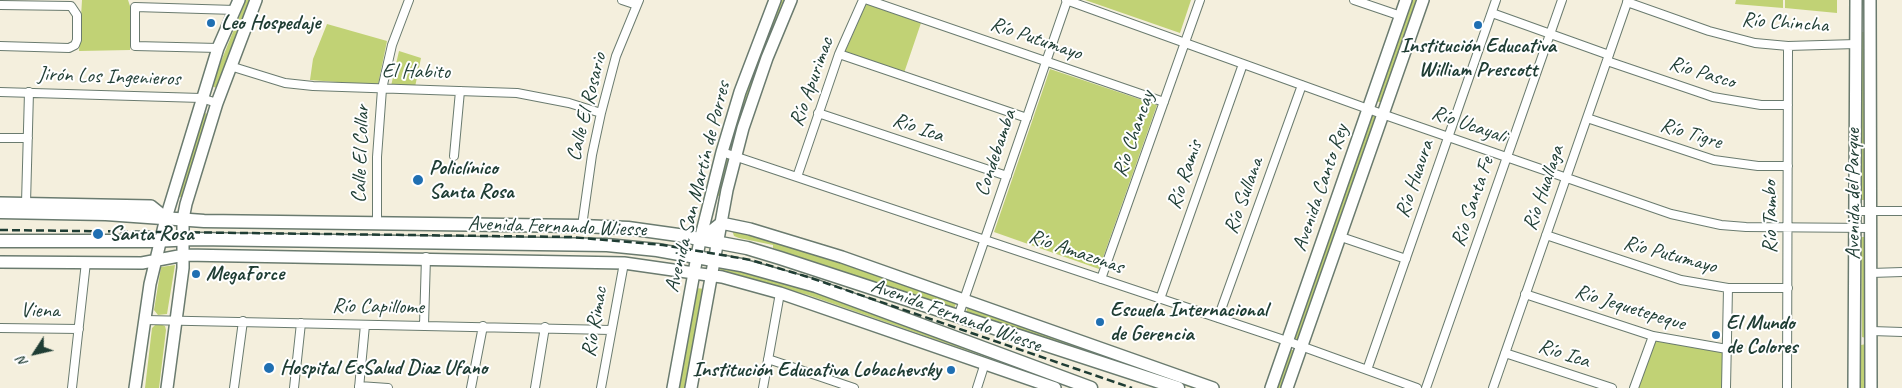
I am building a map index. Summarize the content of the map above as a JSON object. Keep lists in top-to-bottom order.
{
  "streets": {
    "main road": [
      "Avenida San Martín de Porres",
      "Avenida Canto Rey",
      "Avenida del Parque",
      "Avenida Fernando Wiesse"
    ],
    "street": [
      "Río Chincha",
      "Río Putumayo",
      "El Habito",
      "Río Pasco",
      "Jirón Los Ingenieros",
      "Río Apurimac",
      "Calle El Rosario",
      "Río Ucayali",
      "Río Ica",
      "Río Chancay",
      "Río Tigre",
      "Condebamba",
      "Calle El Collar",
      "Río Ramis",
      "Río Huaura",
      "Río Huallaga",
      "Río Sullana",
      "Río Santa Fe",
      "Río Tambo",
      "Río Amazonas",
      "Río Capillome",
      "Río Jequetepeque",
      "Viena",
      "Río Rimac"
    ]
  },
  "crossings": [
    ["Río Chincha", "Río Huallaga"],
    ["Río Chincha", "Avenida del Parque"],
    ["Río Chincha", "Río Tambo"],
    ["Río Putumayo", "Río Chancay"],
    ["Río Putumayo", "Condebamba"],
    ["Río Putumayo", "Río Huallaga"],
    ["Río Putumayo", "Río Tambo"],
    ["El Habito", "Calle El Rosario"],
    ["El Habito", "Calle El Collar"],
    ["Río Pasco", "Río Huaura"],
    ["Río Pasco", "Río Huallaga"],
    ["Río Pasco", "Río Santa Fe"],
    ["Río Pasco", "Río Tambo"],
    ["Río Apurimac", "Río Ica"],
    ["Río Apurimac", "Río Amazonas"],
    ["Calle El Rosario", "Avenida Fernando Wiesse"],
    ["Río Ucayali", "Río Chancay"],
    ["Río Ucayali", "Condebamba"],
    ["Río Ucayali", "Río Ramis"],
    ["Río Ucayali", "Río Huaura"],
    ["Río Ucayali", "Avenida Canto Rey"],
    ["Río Ucayali", "Río Huallaga"],
    ["Río Ucayali", "Avenida del Parque"],
    ["Río Ucayali", "Río Sullana"],
    ["Río Ucayali", "Río Santa Fe"],
    ["Río Ucayali", "Río Tambo"],
    ["Río Ica", "Condebamba"],
    ["Río Ica", "Río Huallaga"],
    ["Río Chancay", "Río Amazonas"],
    ["Río Tigre", "Río Huallaga"],
    ["Río Tigre", "Río Tambo"],
    ["Condebamba", "Avenida Fernando Wiesse"],
    ["Condebamba", "Río Amazonas"],
    ["Calle El Collar", "Avenida Fernando Wiesse"],
    ["Río Ramis", "Río Amazonas"],
    ["Río Huaura", "Río Amazonas"],
    ["Avenida San Martín de Porres", "Avenida Fernando Wiesse"],
    ["Avenida San Martín de Porres", "Río Amazonas"],
    ["Avenida Canto Rey", "Río Amazonas"],
    ["Río Huallaga", "Río Jequetepeque"],
    ["Río Sullana", "Río Amazonas"],
    ["Avenida Fernando Wiesse", "Río Rimac"],
    ["Río Capillome", "Río Rimac"]
  ],
  "places": [
    "Leo Hospedaje",
    "Institución Educativa William Prescott",
    "Policlínico Santa Rosa",
    "Santa Rosa",
    "MegaForce",
    "Escuela Internacional de Gerencia",
    "El Mundo de Colores",
    "Hospital EsSalud Diaz Ufano",
    "Institución Educativa Lobachevsky"
  ],
  "north": "bottom left"
}
